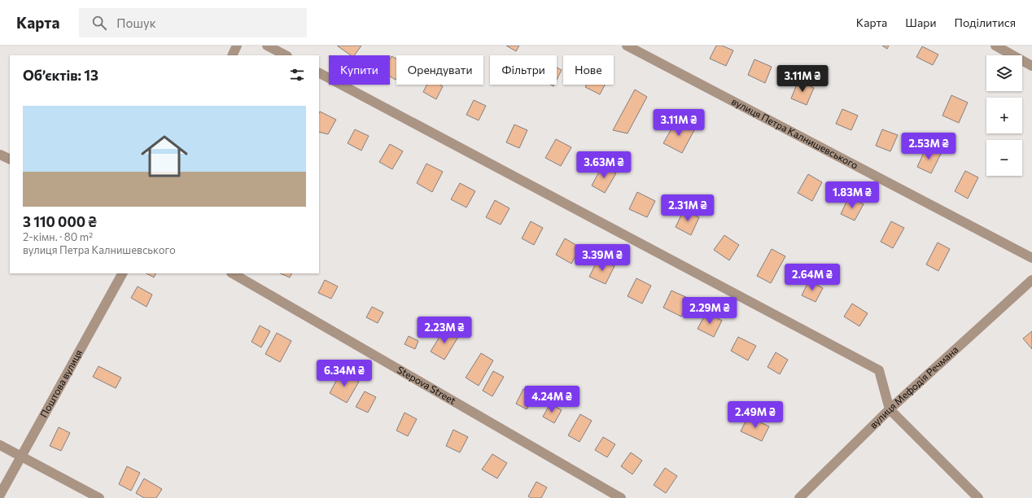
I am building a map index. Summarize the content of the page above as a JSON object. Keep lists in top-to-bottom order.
{
  "streets": {
    "street": [
      "вулиця Петра Калнишевського",
      "Поштова вулиця",
      "Stepova Street",
      "вулиця Мефодія Речмана"
    ]
  },
  "page": {
    "header": "Карта",
    "search": "Пошук",
    "nav": ["Карта", "Шари", "Поділитися"],
    "map_buttons": ["+", "−"],
    "chip": [
      "Купити",
      "Орендувати",
      "Фільтри",
      "Нове"
    ],
    "heading": "Об’єктів: 13",
    "price": [
      "3.11M ₴",
      "3.11M ₴",
      "2.53M ₴",
      "3.63M ₴",
      "1.83M ₴",
      "2.31M ₴",
      "3.39M ₴",
      "2.64M ₴",
      "2.29M ₴",
      "2.23M ₴",
      "6.34M ₴",
      "4.24M ₴",
      "2.49M ₴"
    ],
    "list": [
      {
        "name": "3 110 000 ₴",
        "note": "2-кімн. · 80 m² · вулиця Петра Калнишевського"
      }
    ]
  }
}
